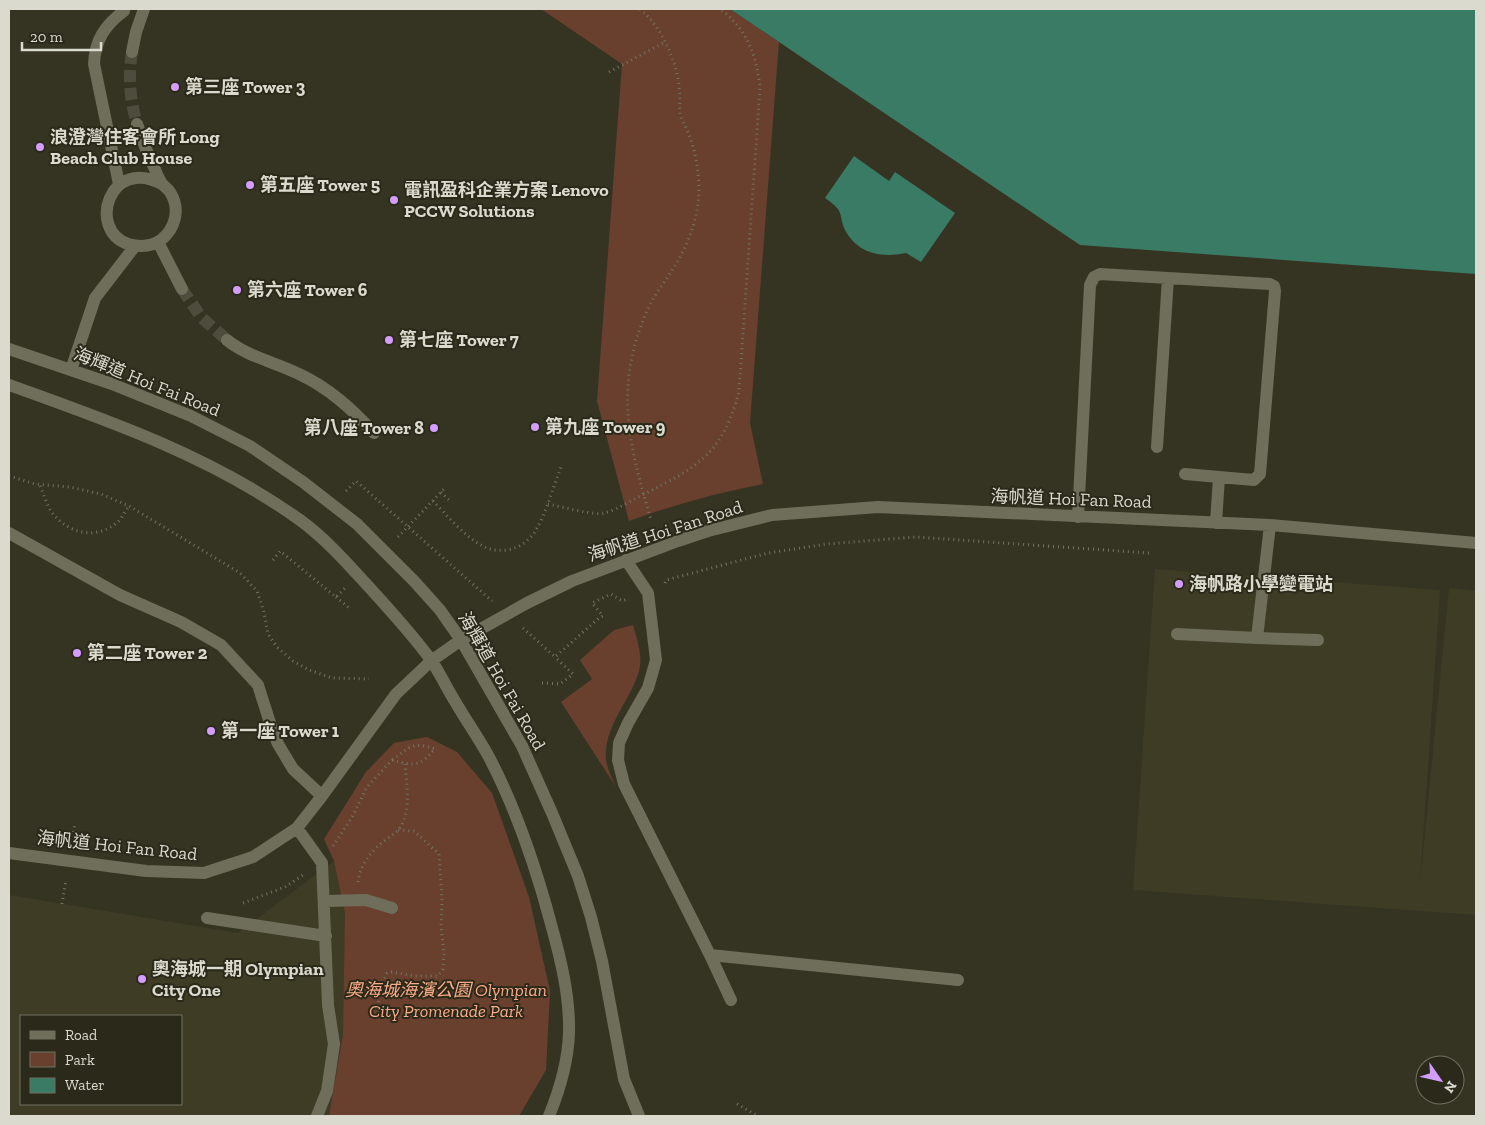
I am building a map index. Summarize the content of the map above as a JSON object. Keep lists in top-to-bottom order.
{
  "streets": {
    "street": ["海輝道 Hoi Fai Road", "海帆道 Hoi Fan Road"]
  },
  "crossings": [
    ["海輝道 Hoi Fai Road", "海帆道 Hoi Fan Road"]
  ],
  "parks": ["奧海城海濱公園 Olympian City Promenade Park"],
  "places": [
    "第三座 Tower 3",
    "浪澄灣住客會所 Long Beach Club House",
    "第五座 Tower 5",
    "電訊盈科企業方案 Lenovo PCCW Solutions",
    "第六座 Tower 6",
    "第七座 Tower 7",
    "第九座 Tower 9",
    "第八座 Tower 8",
    "海帆路小學變電站",
    "第二座 Tower 2",
    "第一座 Tower 1",
    "奧海城一期 Olympian City One"
  ],
  "legend": ["Road", "Park", "Water"],
  "scale_bar": "20 m",
  "north": "bottom right"
}
